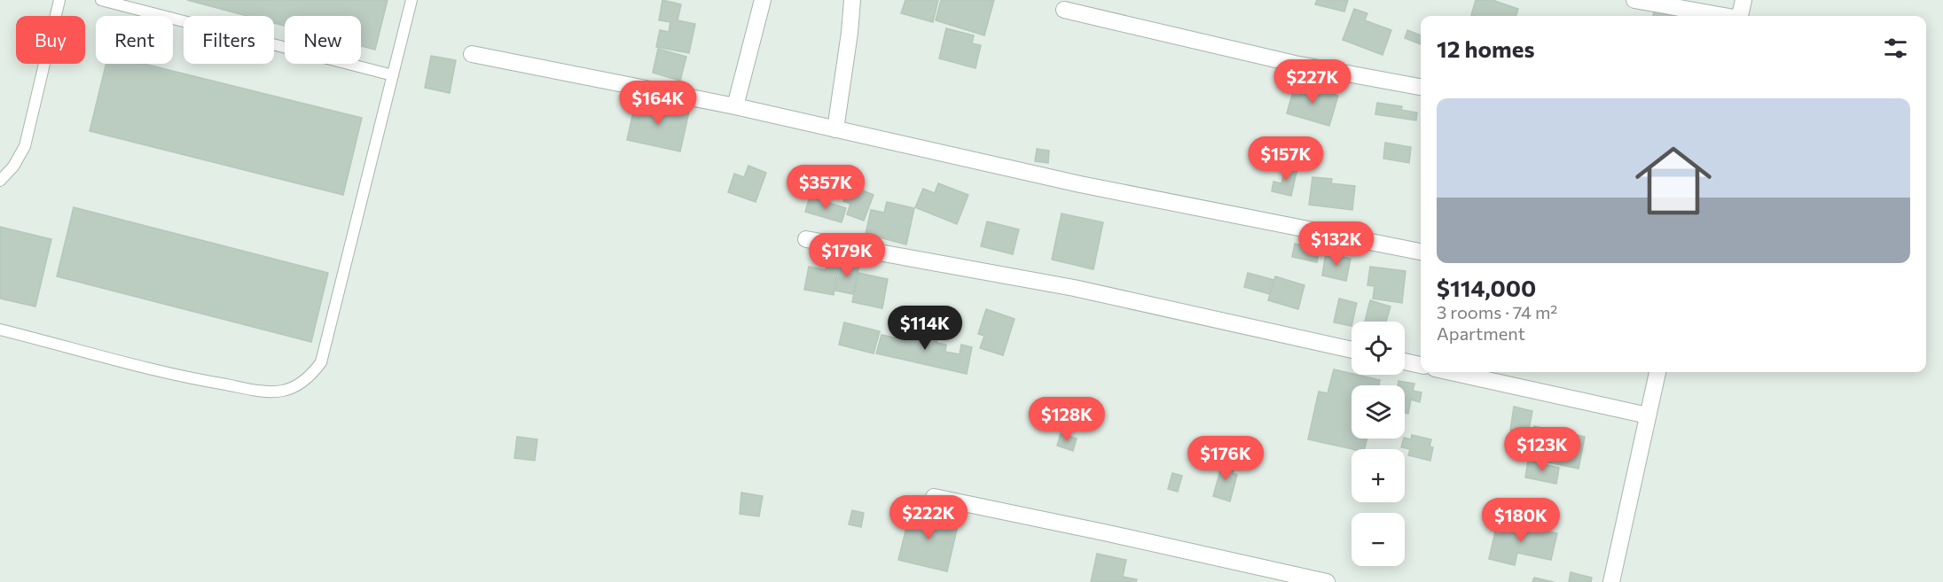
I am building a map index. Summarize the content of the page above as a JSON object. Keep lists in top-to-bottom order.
{
  "page": {
    "chip": [
      "Buy",
      "Rent",
      "Filters",
      "New"
    ],
    "heading": "12 homes",
    "price": [
      "$227K",
      "$164K",
      "$157K",
      "$357K",
      "$132K",
      "$179K",
      "$114K",
      "$128K",
      "$123K",
      "$176K",
      "$222K",
      "$180K"
    ],
    "list": [
      {
        "name": "$114,000",
        "note": "3 rooms · 74 m² · Apartment"
      }
    ],
    "map_buttons": ["+", "−"]
  }
}
